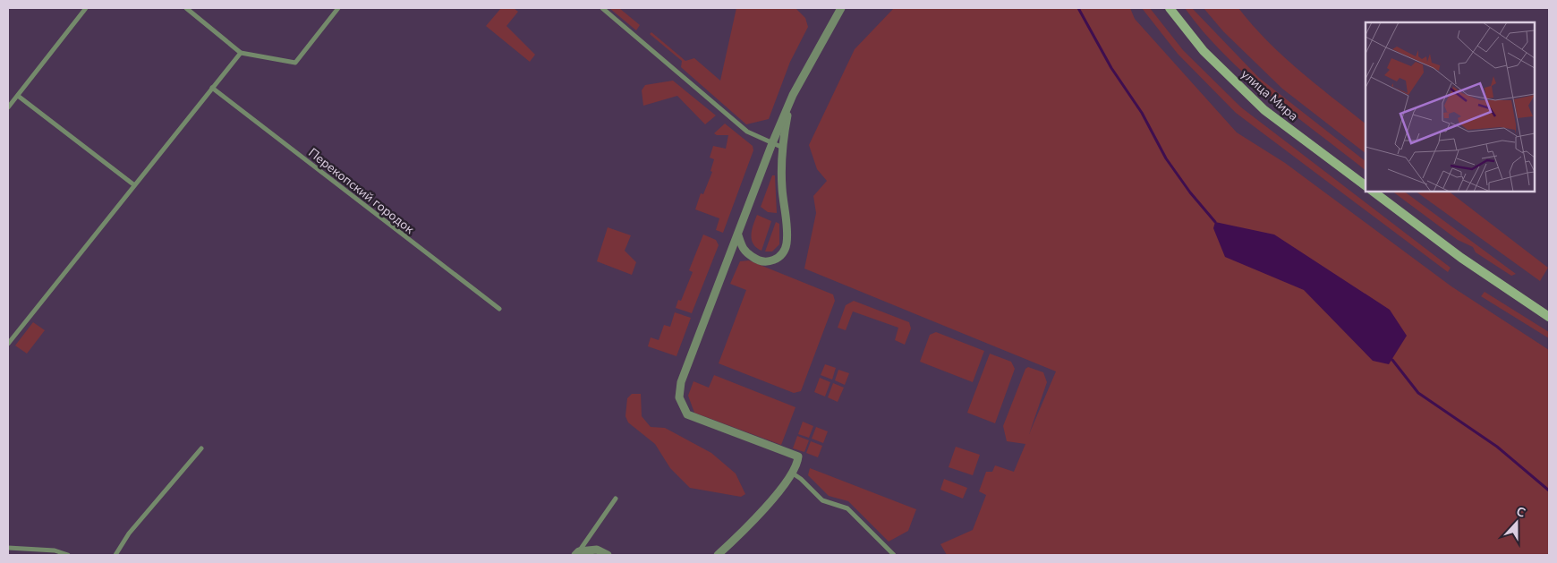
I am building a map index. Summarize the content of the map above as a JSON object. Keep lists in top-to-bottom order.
{
  "streets": {
    "main road": ["улица Мира"],
    "street": ["Перекопский городок"]
  },
  "north": "top"
}
